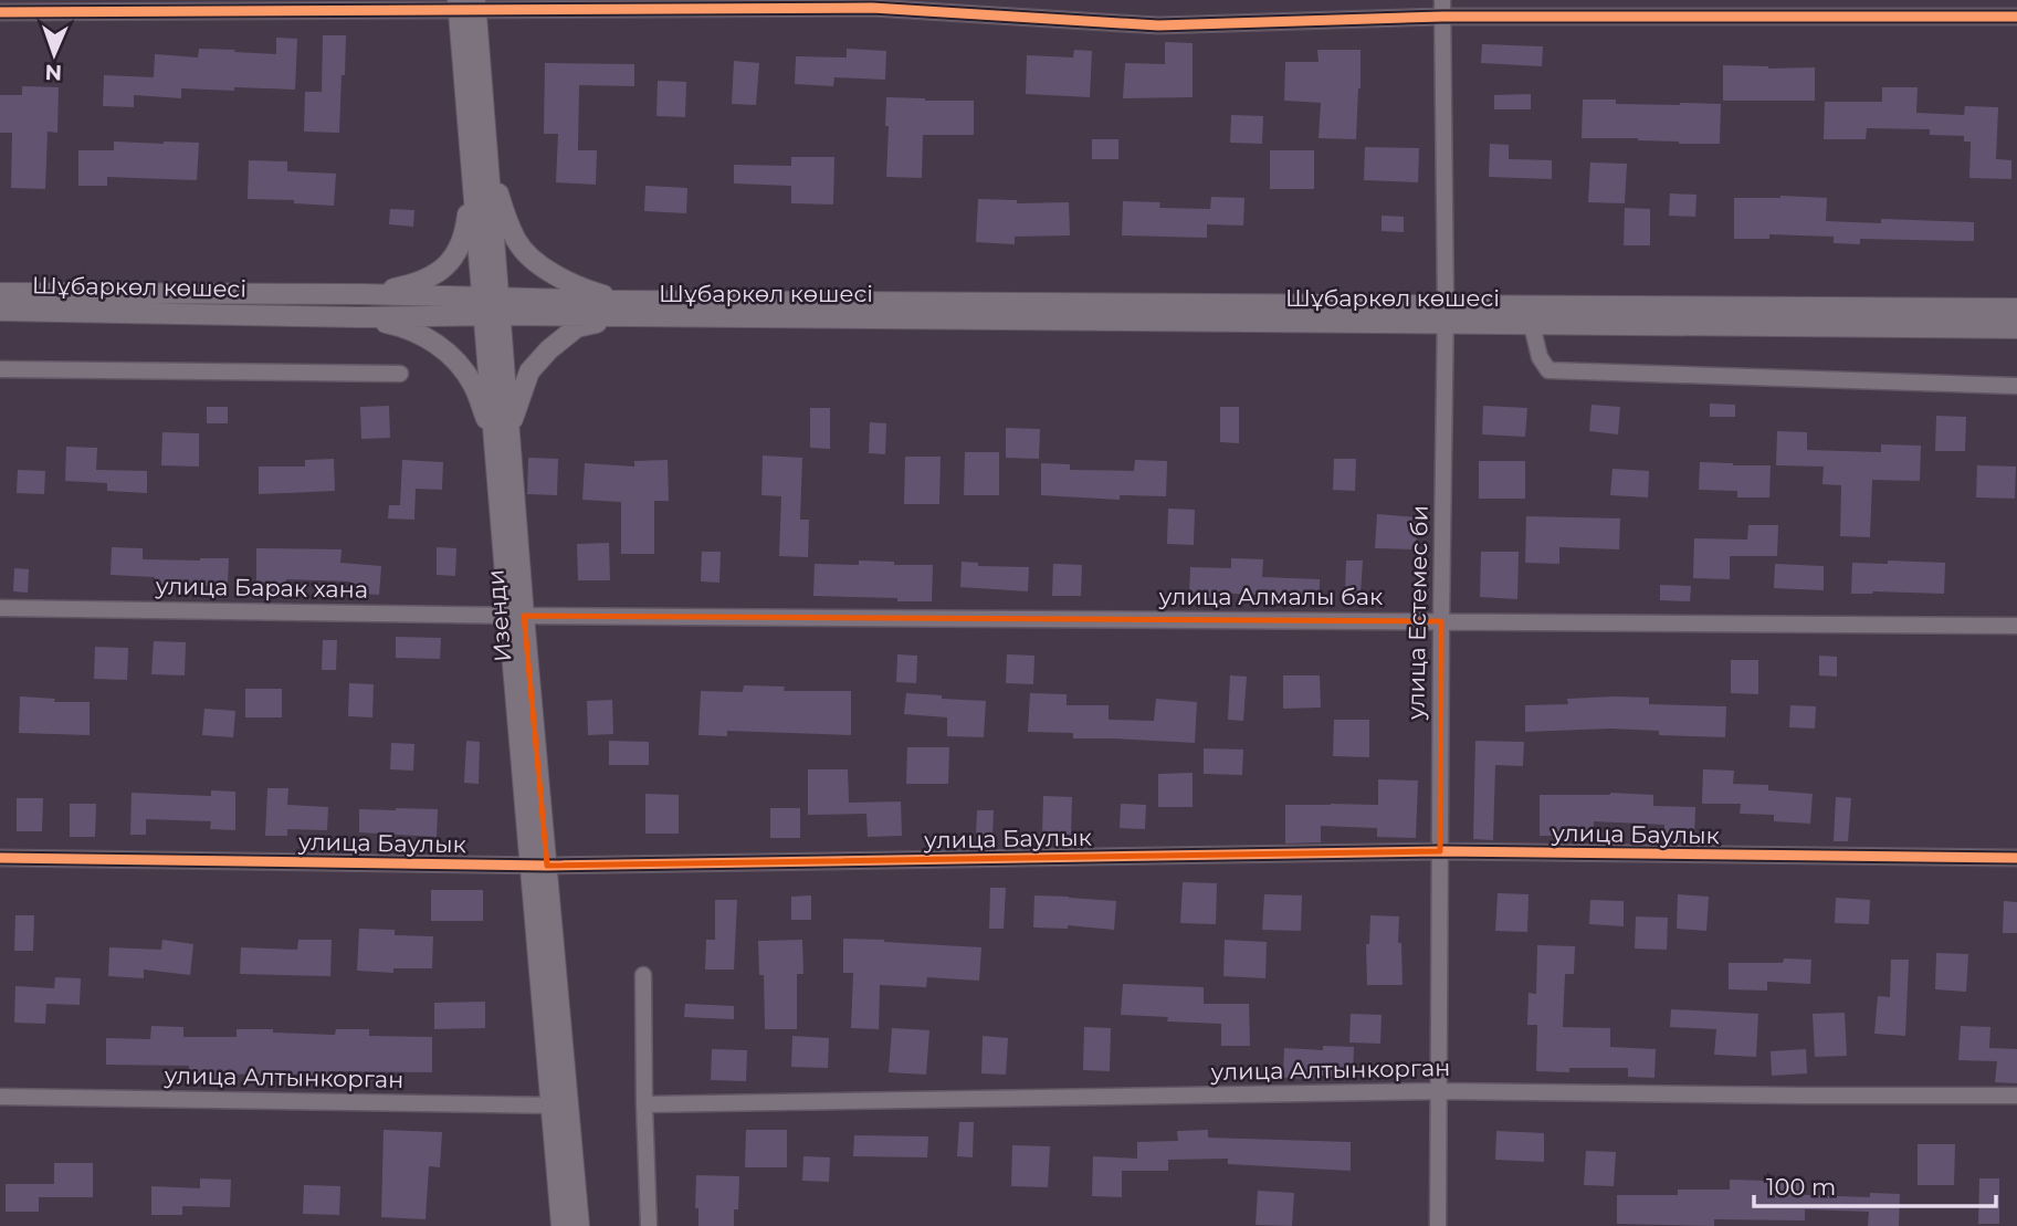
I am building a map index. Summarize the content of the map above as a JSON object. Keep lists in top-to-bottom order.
{
  "streets": {
    "street": [
      "Шұбаркөл көшесі",
      "улица Барак хана",
      "улица Алмалы бак",
      "улица Естемес би",
      "Изенди",
      "улица Баулык",
      "улица Алтынкорган"
    ]
  },
  "crossings": [
    ["Шұбаркөл көшесі", "улица Естемес би"],
    ["Шұбаркөл көшесі", "Изенди"],
    ["улица Барак хана", "улица Алмалы бак"],
    ["улица Барак хана", "Изенди"],
    ["улица Алмалы бак", "улица Естемес би"],
    ["улица Алмалы бак", "Изенди"],
    ["улица Естемес би", "улица Баулык"],
    ["улица Естемес би", "улица Алтынкорган"],
    ["Изенди", "улица Баулык"],
    ["Изенди", "улица Алтынкорган"]
  ],
  "scale_bar": "100 m",
  "north": "bottom"
}
